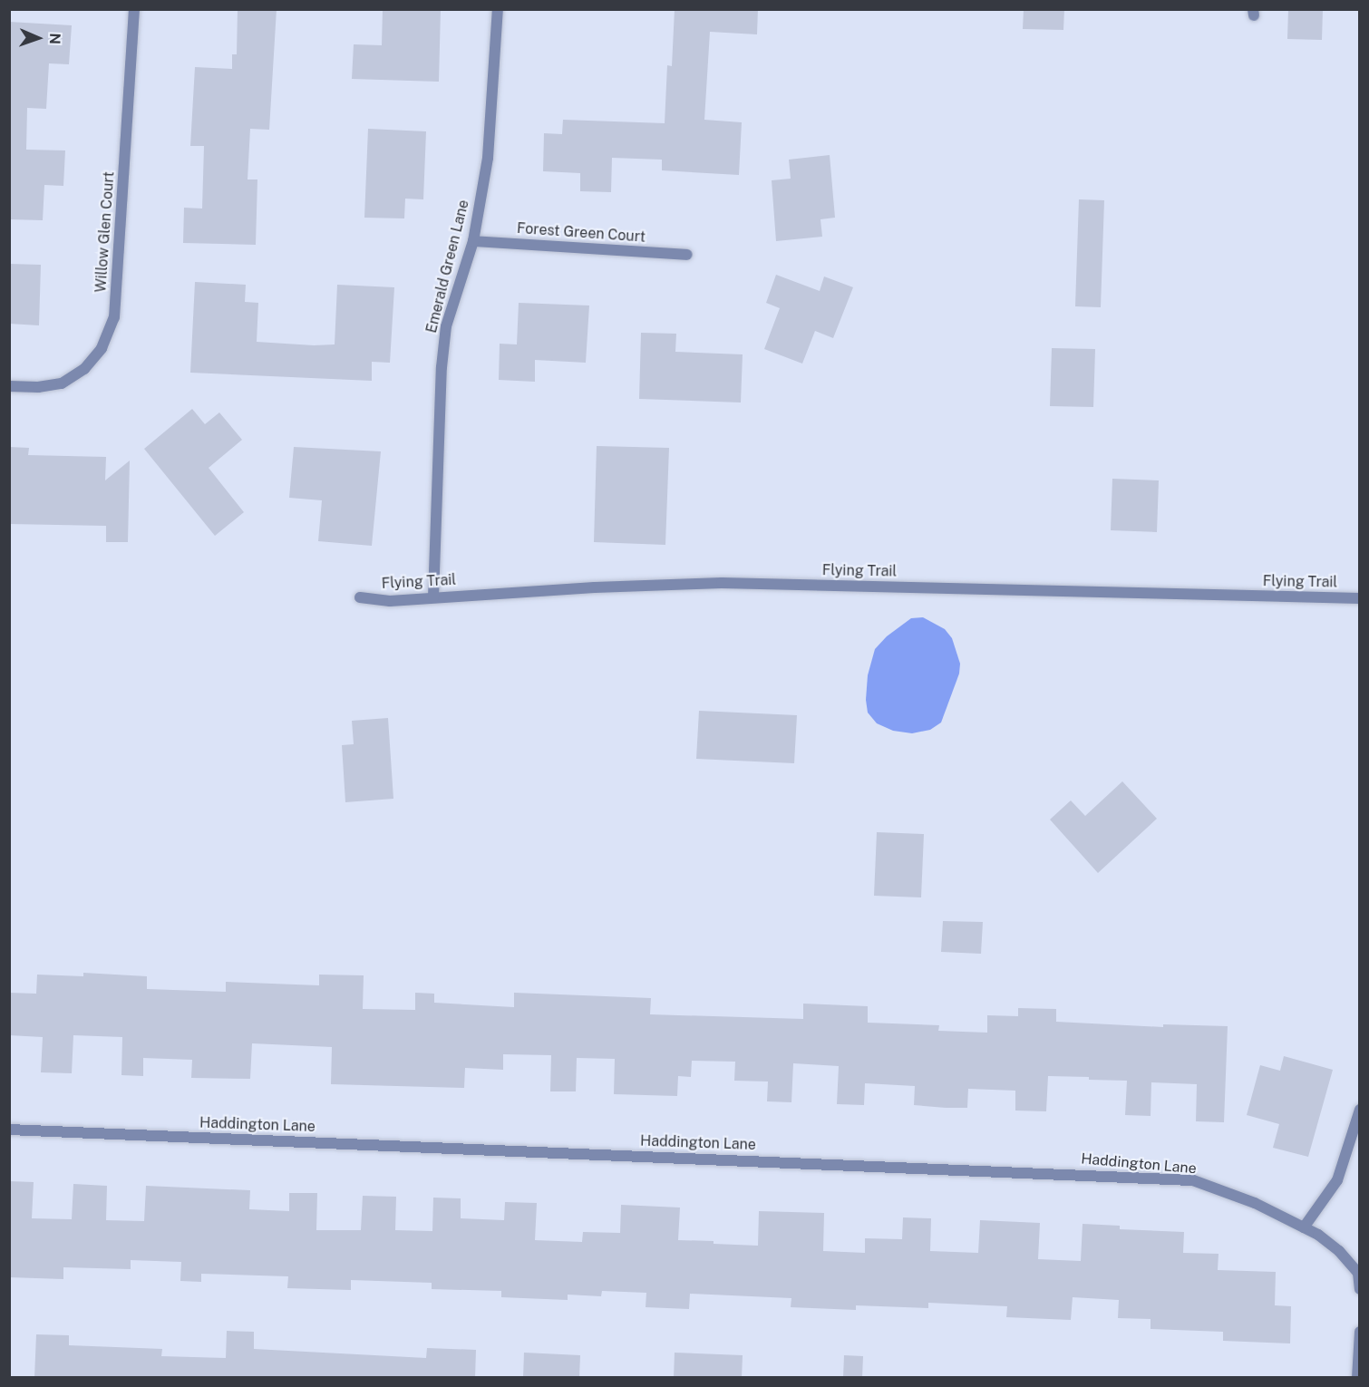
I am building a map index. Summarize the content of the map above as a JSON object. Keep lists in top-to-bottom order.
{
  "streets": {
    "street": [
      "Willow Glen Court",
      "Forest Green Court",
      "Emerald Green Lane",
      "Flying Trail",
      "Haddington Lane"
    ]
  },
  "crossings": [
    ["Forest Green Court", "Emerald Green Lane"],
    ["Emerald Green Lane", "Flying Trail"]
  ],
  "north": "right"
}
